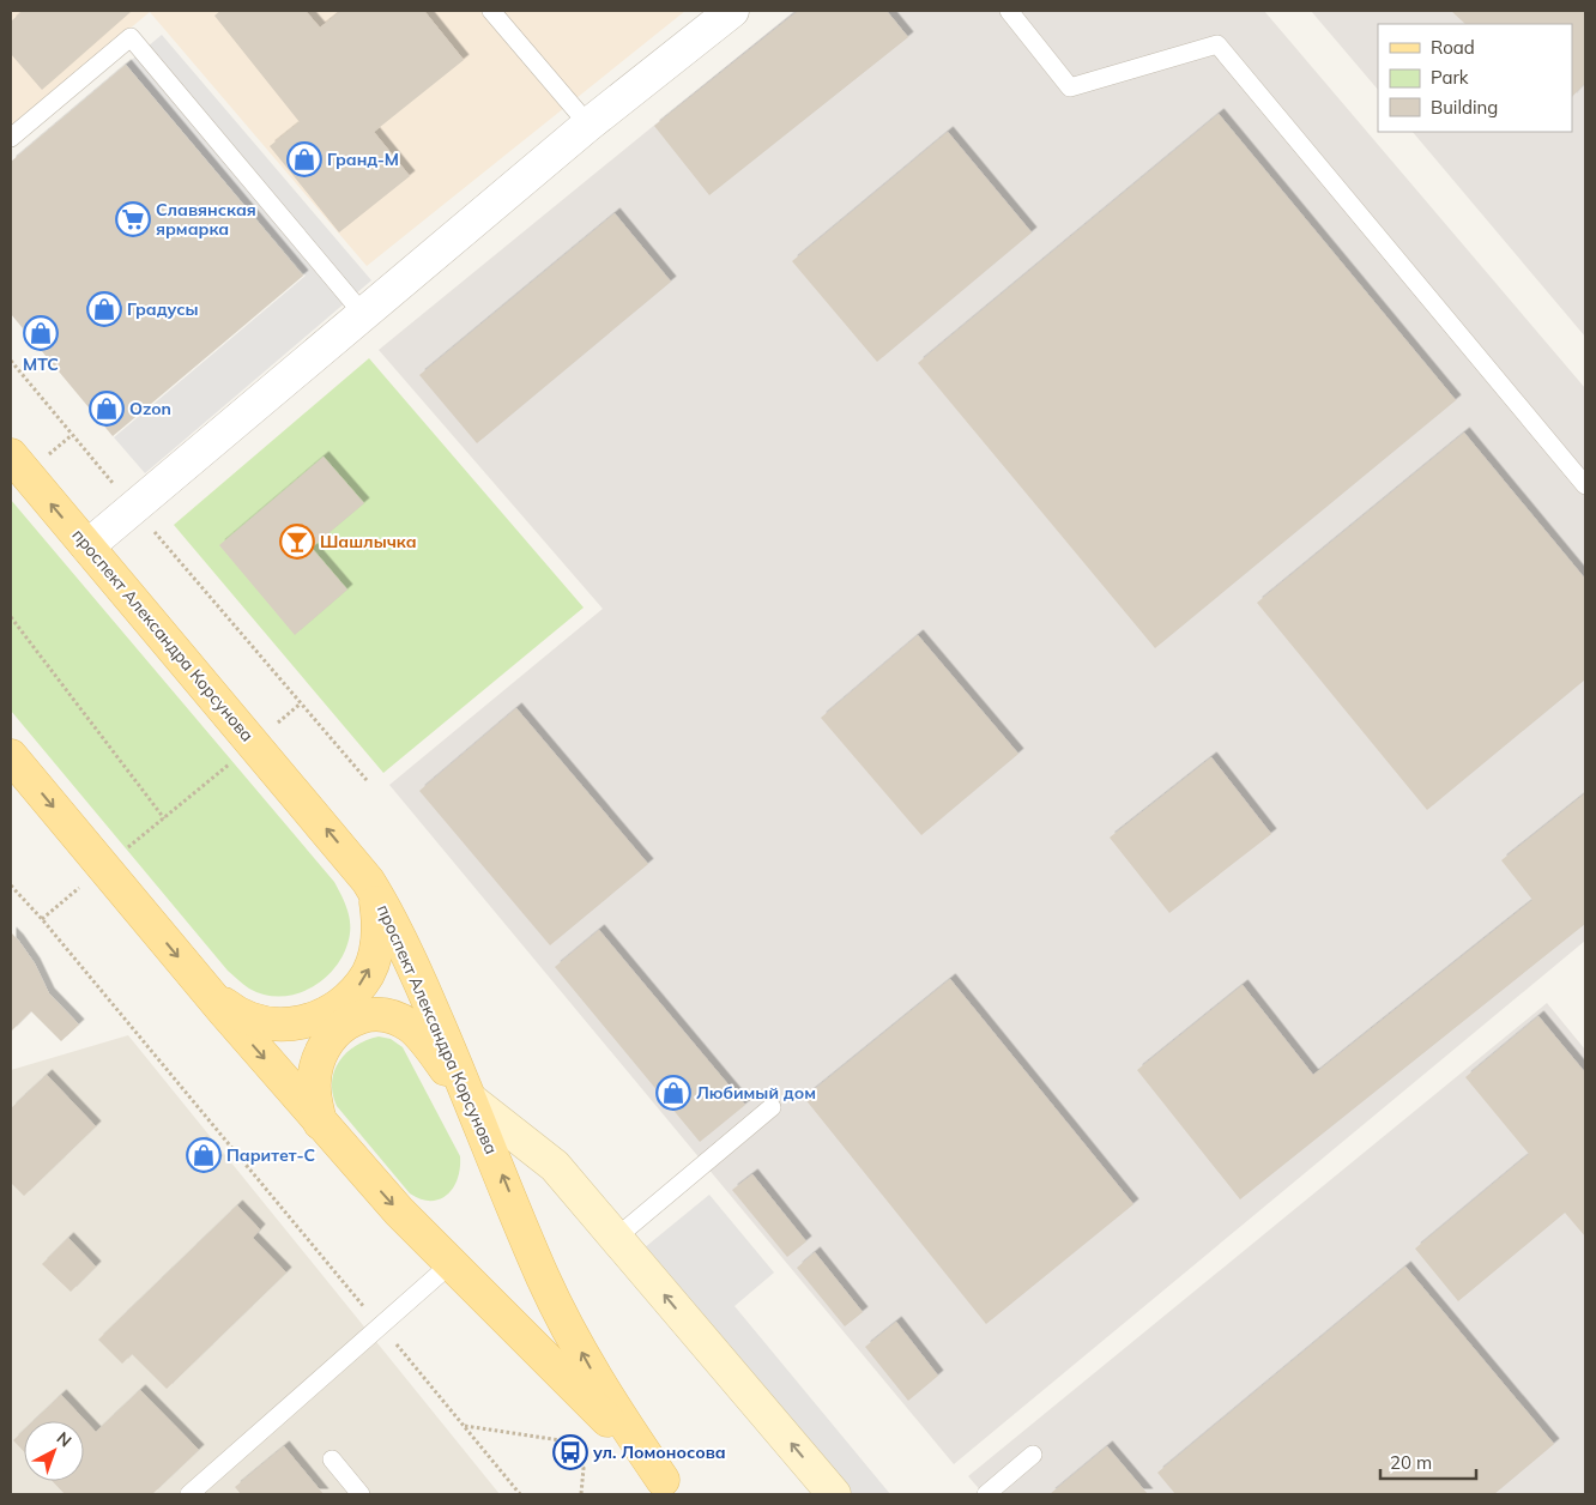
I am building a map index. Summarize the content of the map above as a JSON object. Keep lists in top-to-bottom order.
{
  "streets": {
    "main road": ["проспект Александра Корсунова"]
  },
  "places": {
    "shop": [
      "Гранд-М",
      "Градусы",
      "МТС",
      "Ozon",
      "Любимый дом",
      "Паритет-С"
    ],
    "supermarket": ["Славянская ярмарка"],
    "bar": ["Шашлычка"],
    "bus stop": ["ул. Ломоносова"]
  },
  "legend": ["Road", "Park", "Building"],
  "scale_bar": "20 m",
  "north": "top right"
}
